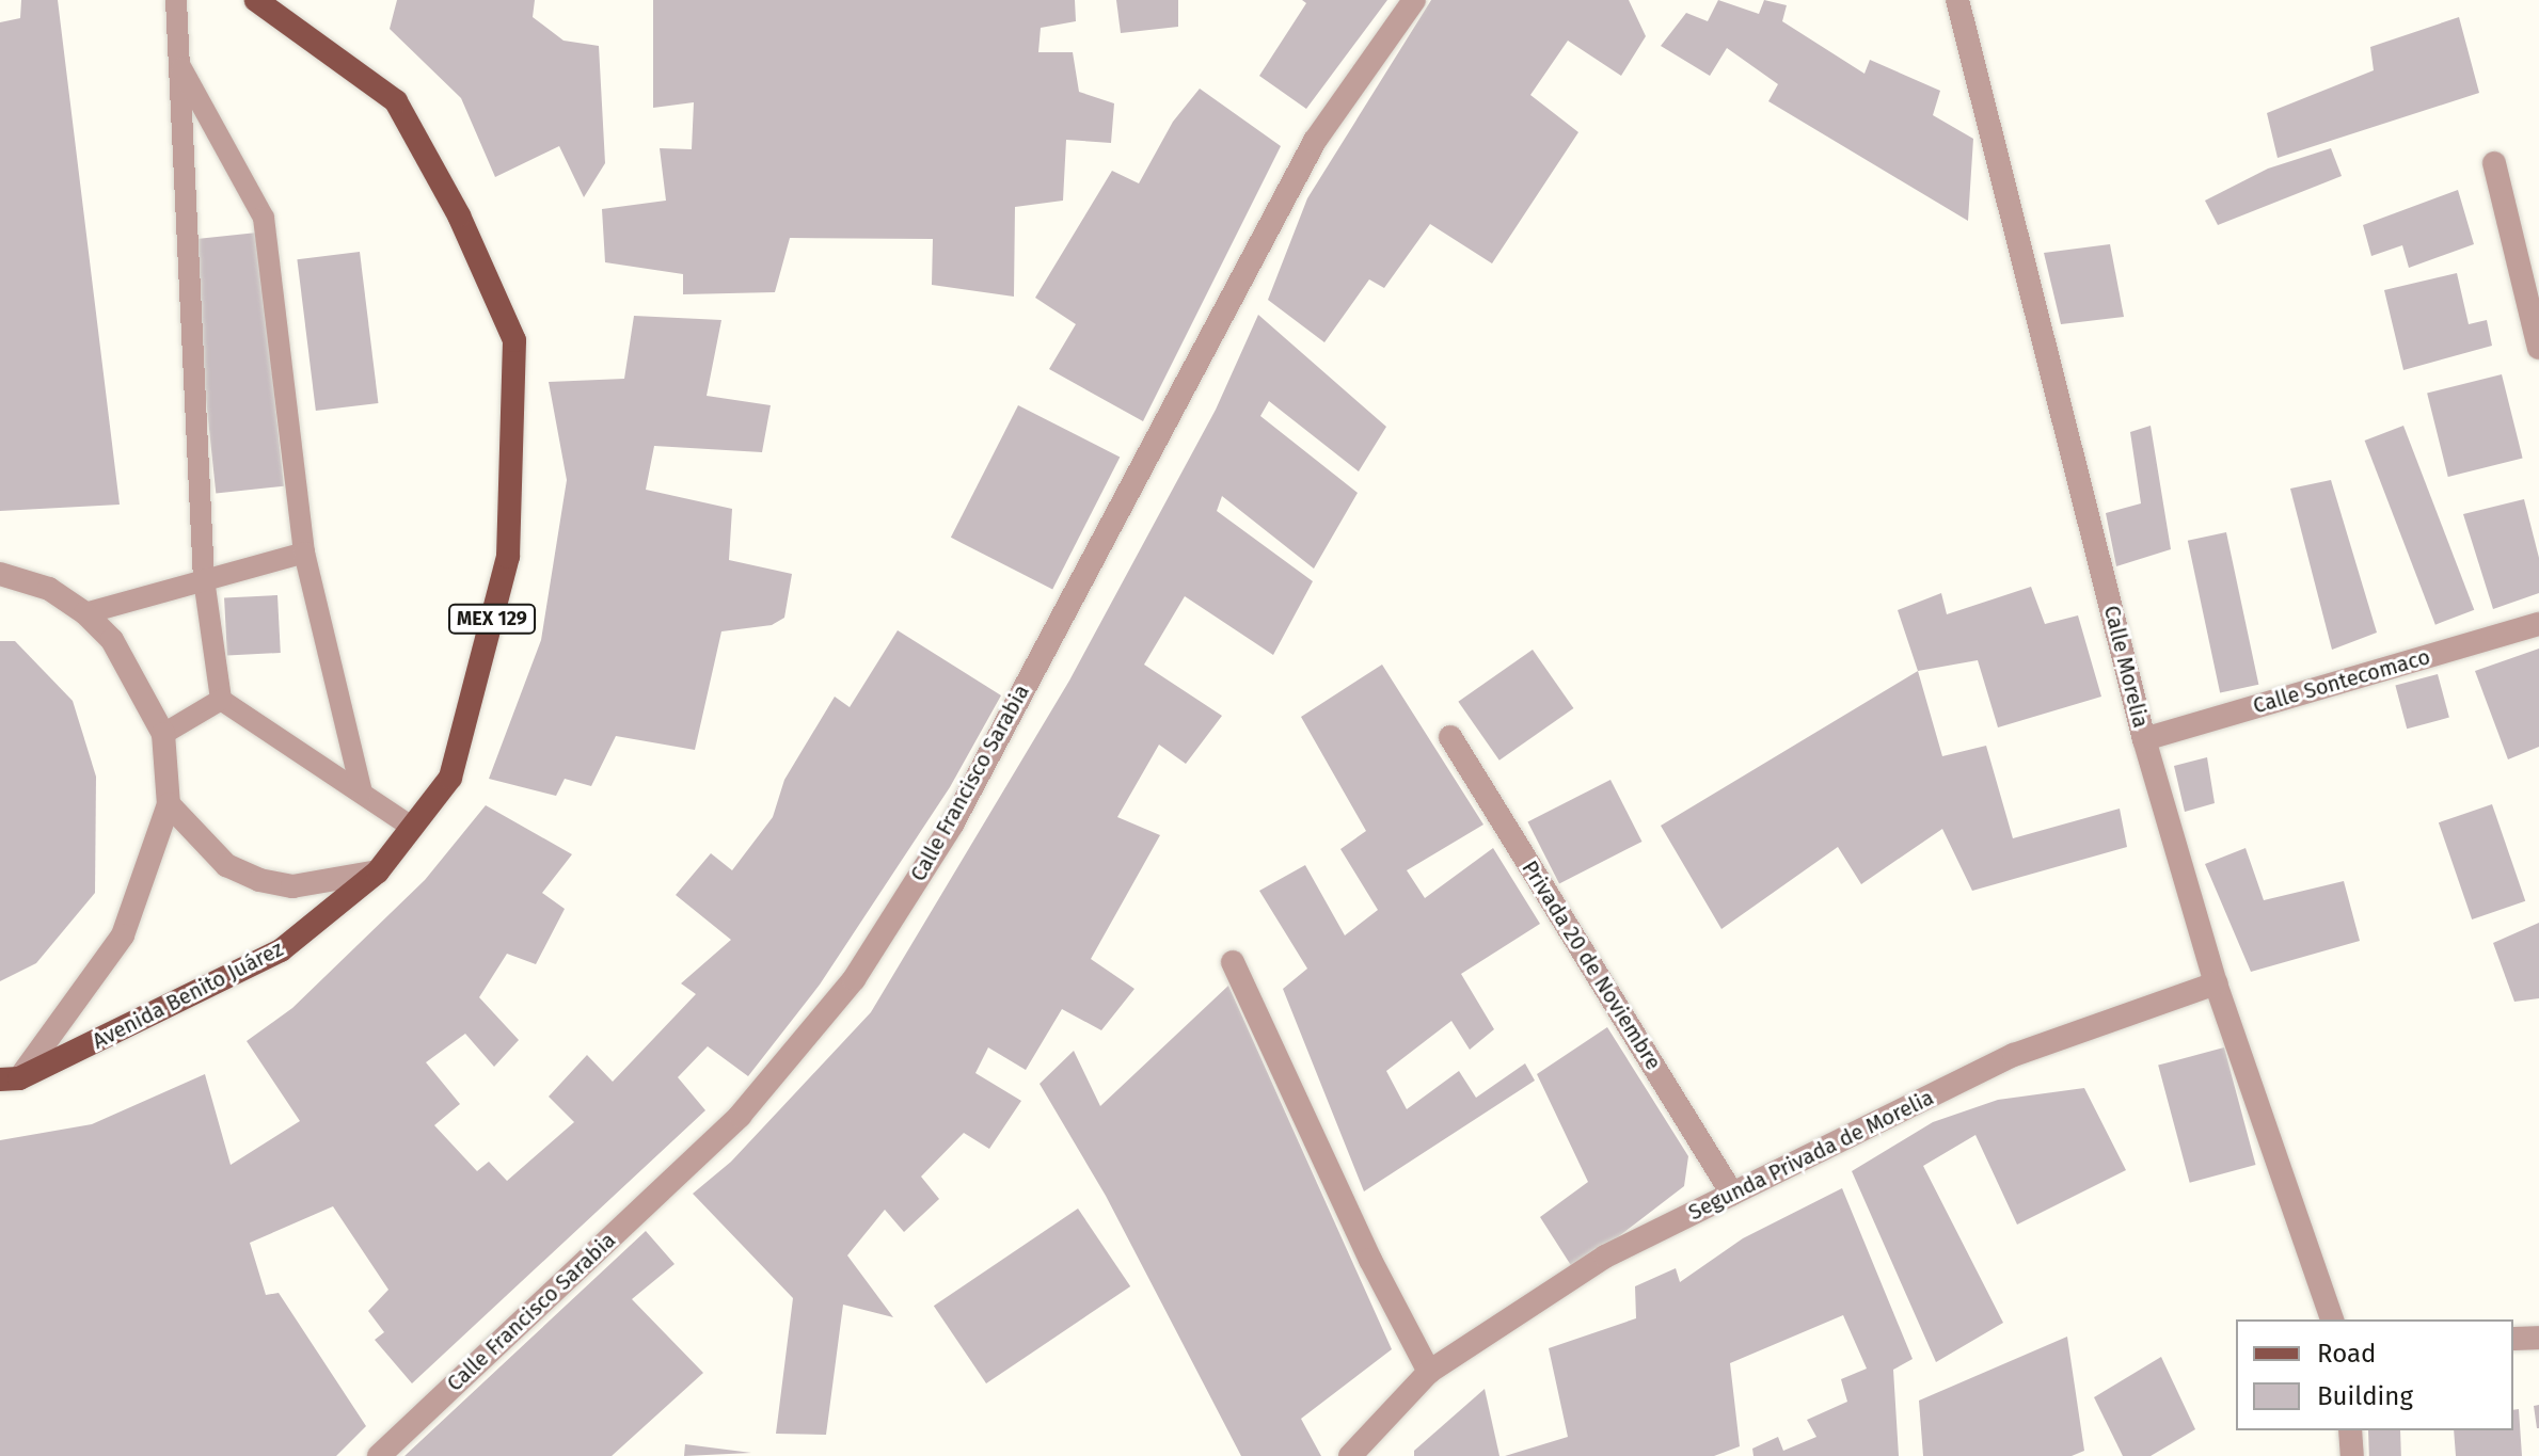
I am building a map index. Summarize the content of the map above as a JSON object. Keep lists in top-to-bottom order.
{
  "streets": {
    "main road": ["MEX 129", "Avenida Benito Juárez"],
    "street": [
      "Calle Morelia",
      "Calle Sontecomaco",
      "Calle Francisco Sarabia",
      "Privada 20 de Noviembre",
      "Segunda Privada de Morelia"
    ]
  },
  "crossings": [
    ["Calle Morelia", "Calle Sontecomaco"],
    ["Calle Morelia", "Segunda Privada de Morelia"],
    ["Privada 20 de Noviembre", "Segunda Privada de Morelia"]
  ],
  "legend": ["Road", "Building"]
}
